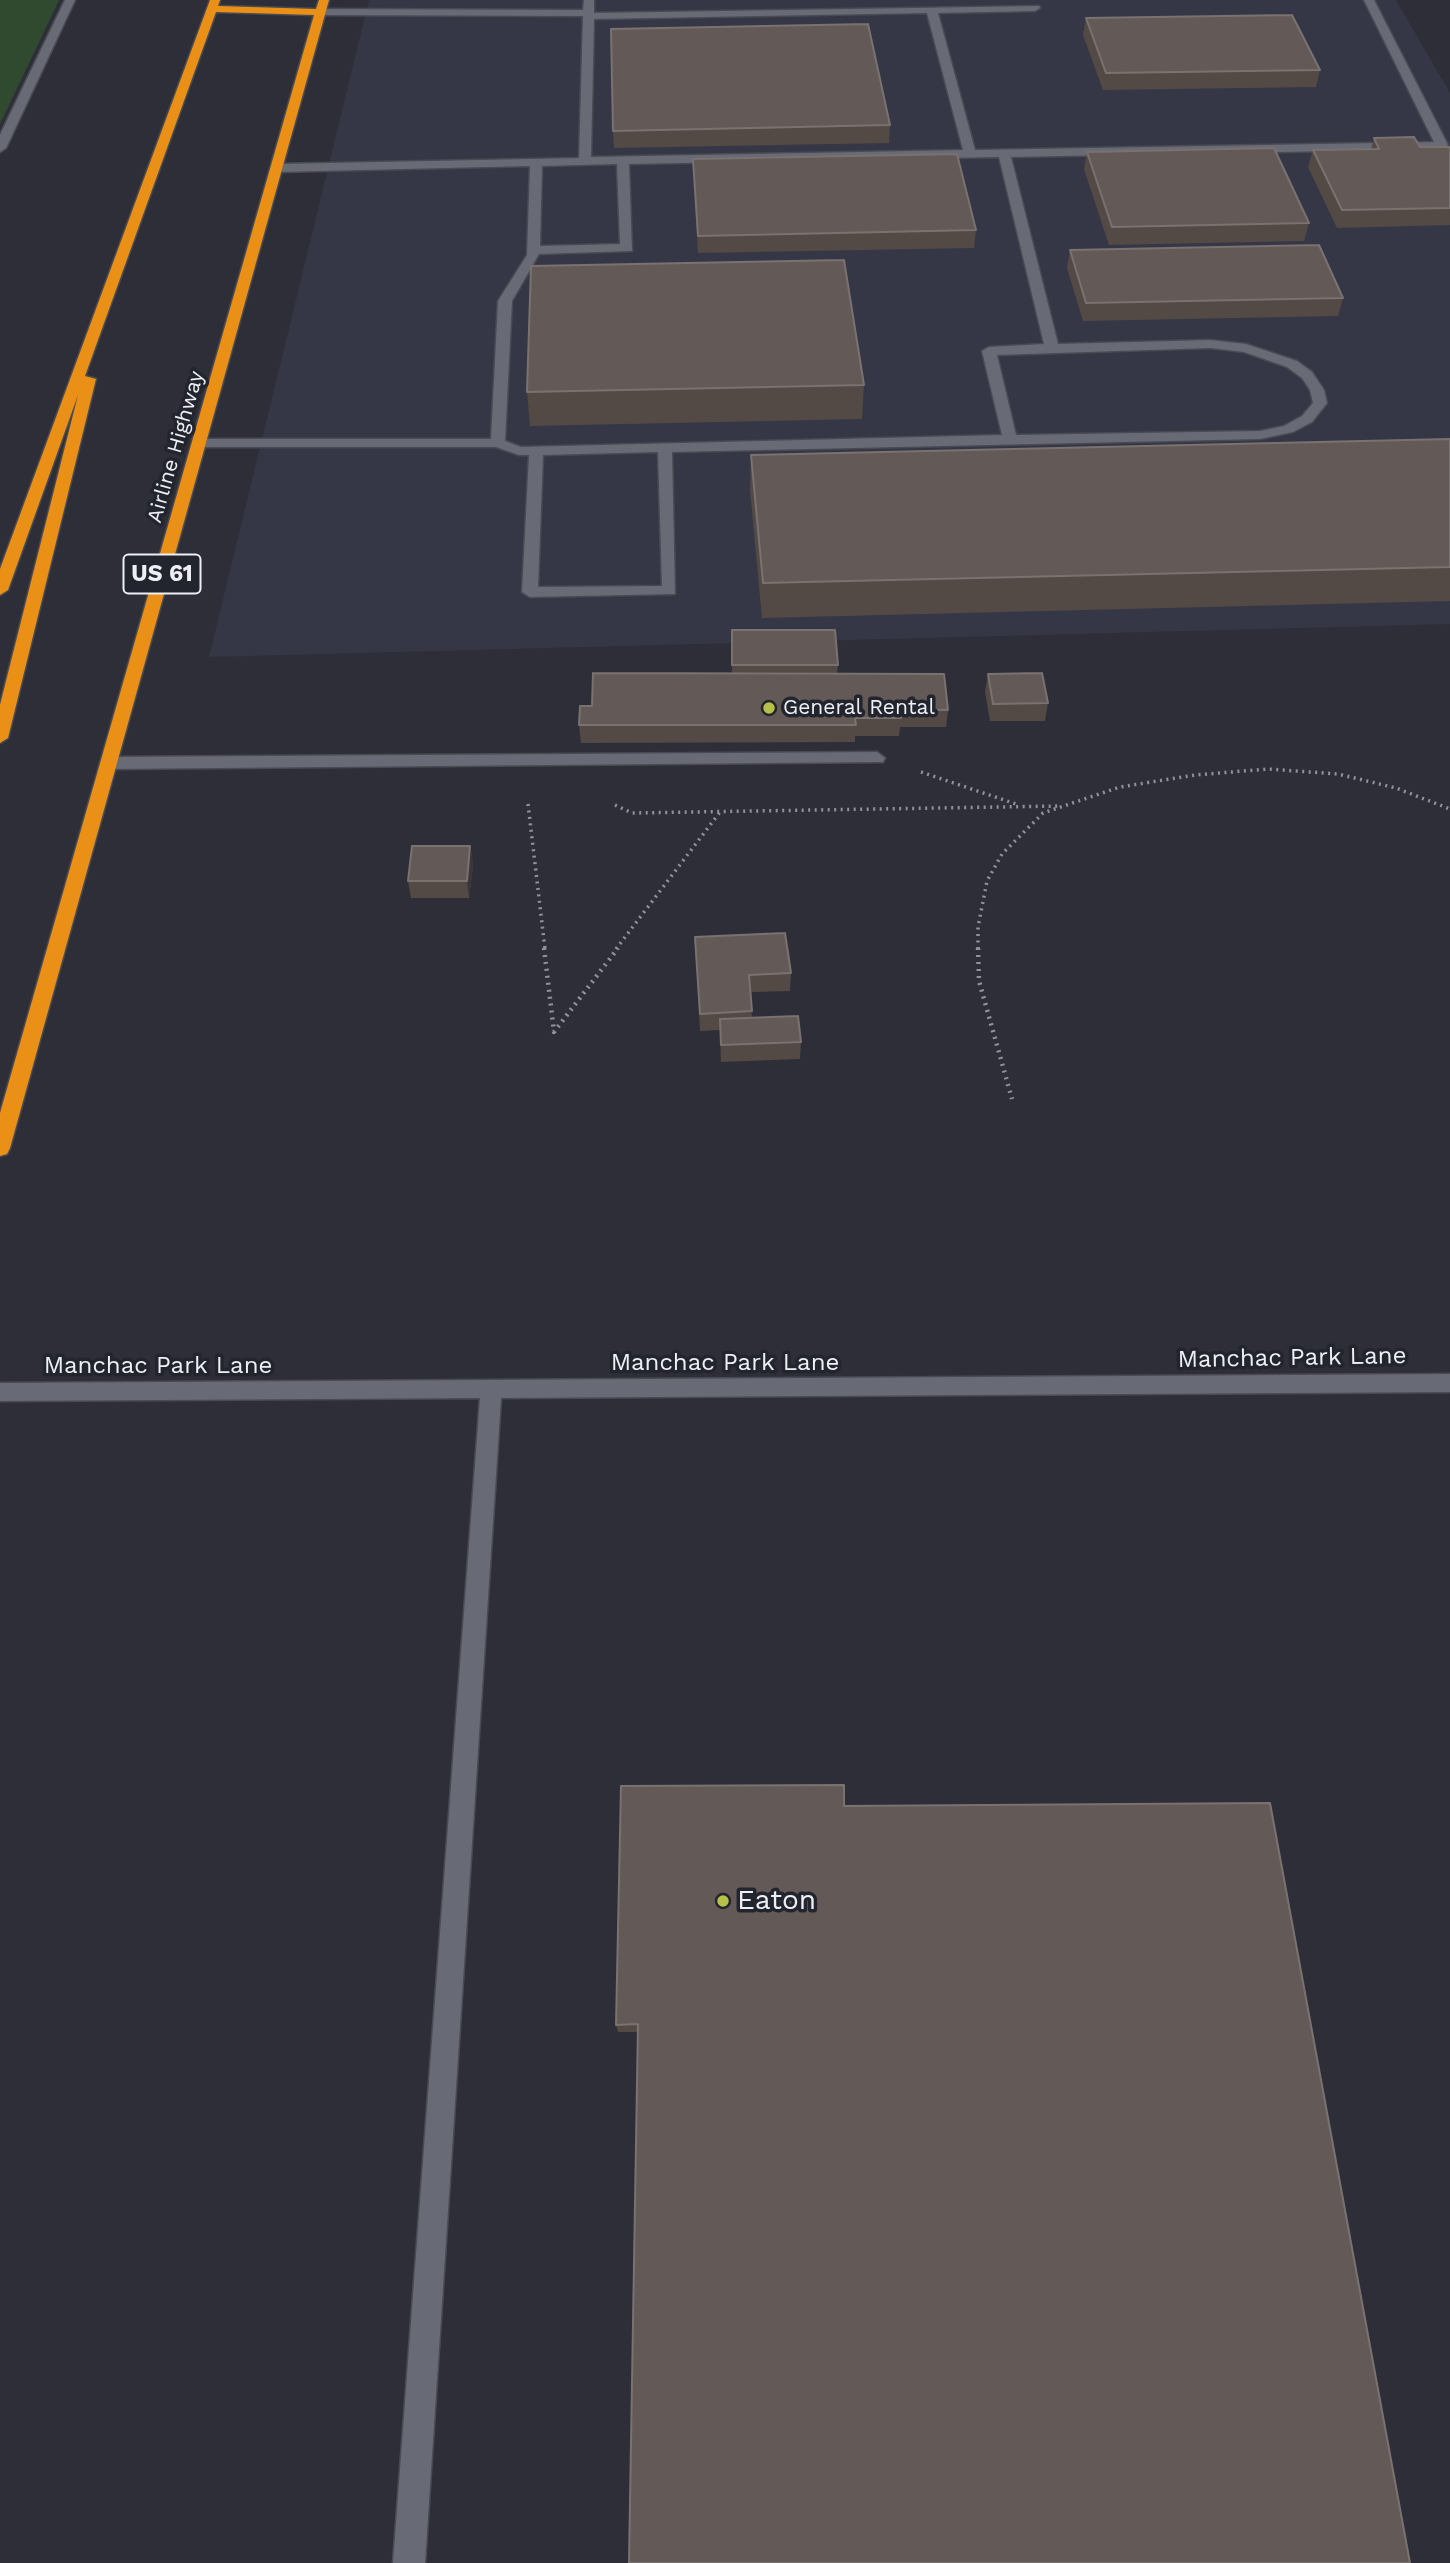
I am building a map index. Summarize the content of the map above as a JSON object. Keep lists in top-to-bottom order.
{
  "streets": {
    "highway": ["Airline Highway", "US 61"],
    "lane": ["Manchac Park Lane"]
  },
  "places": ["General Rental", "Eaton"]
}
